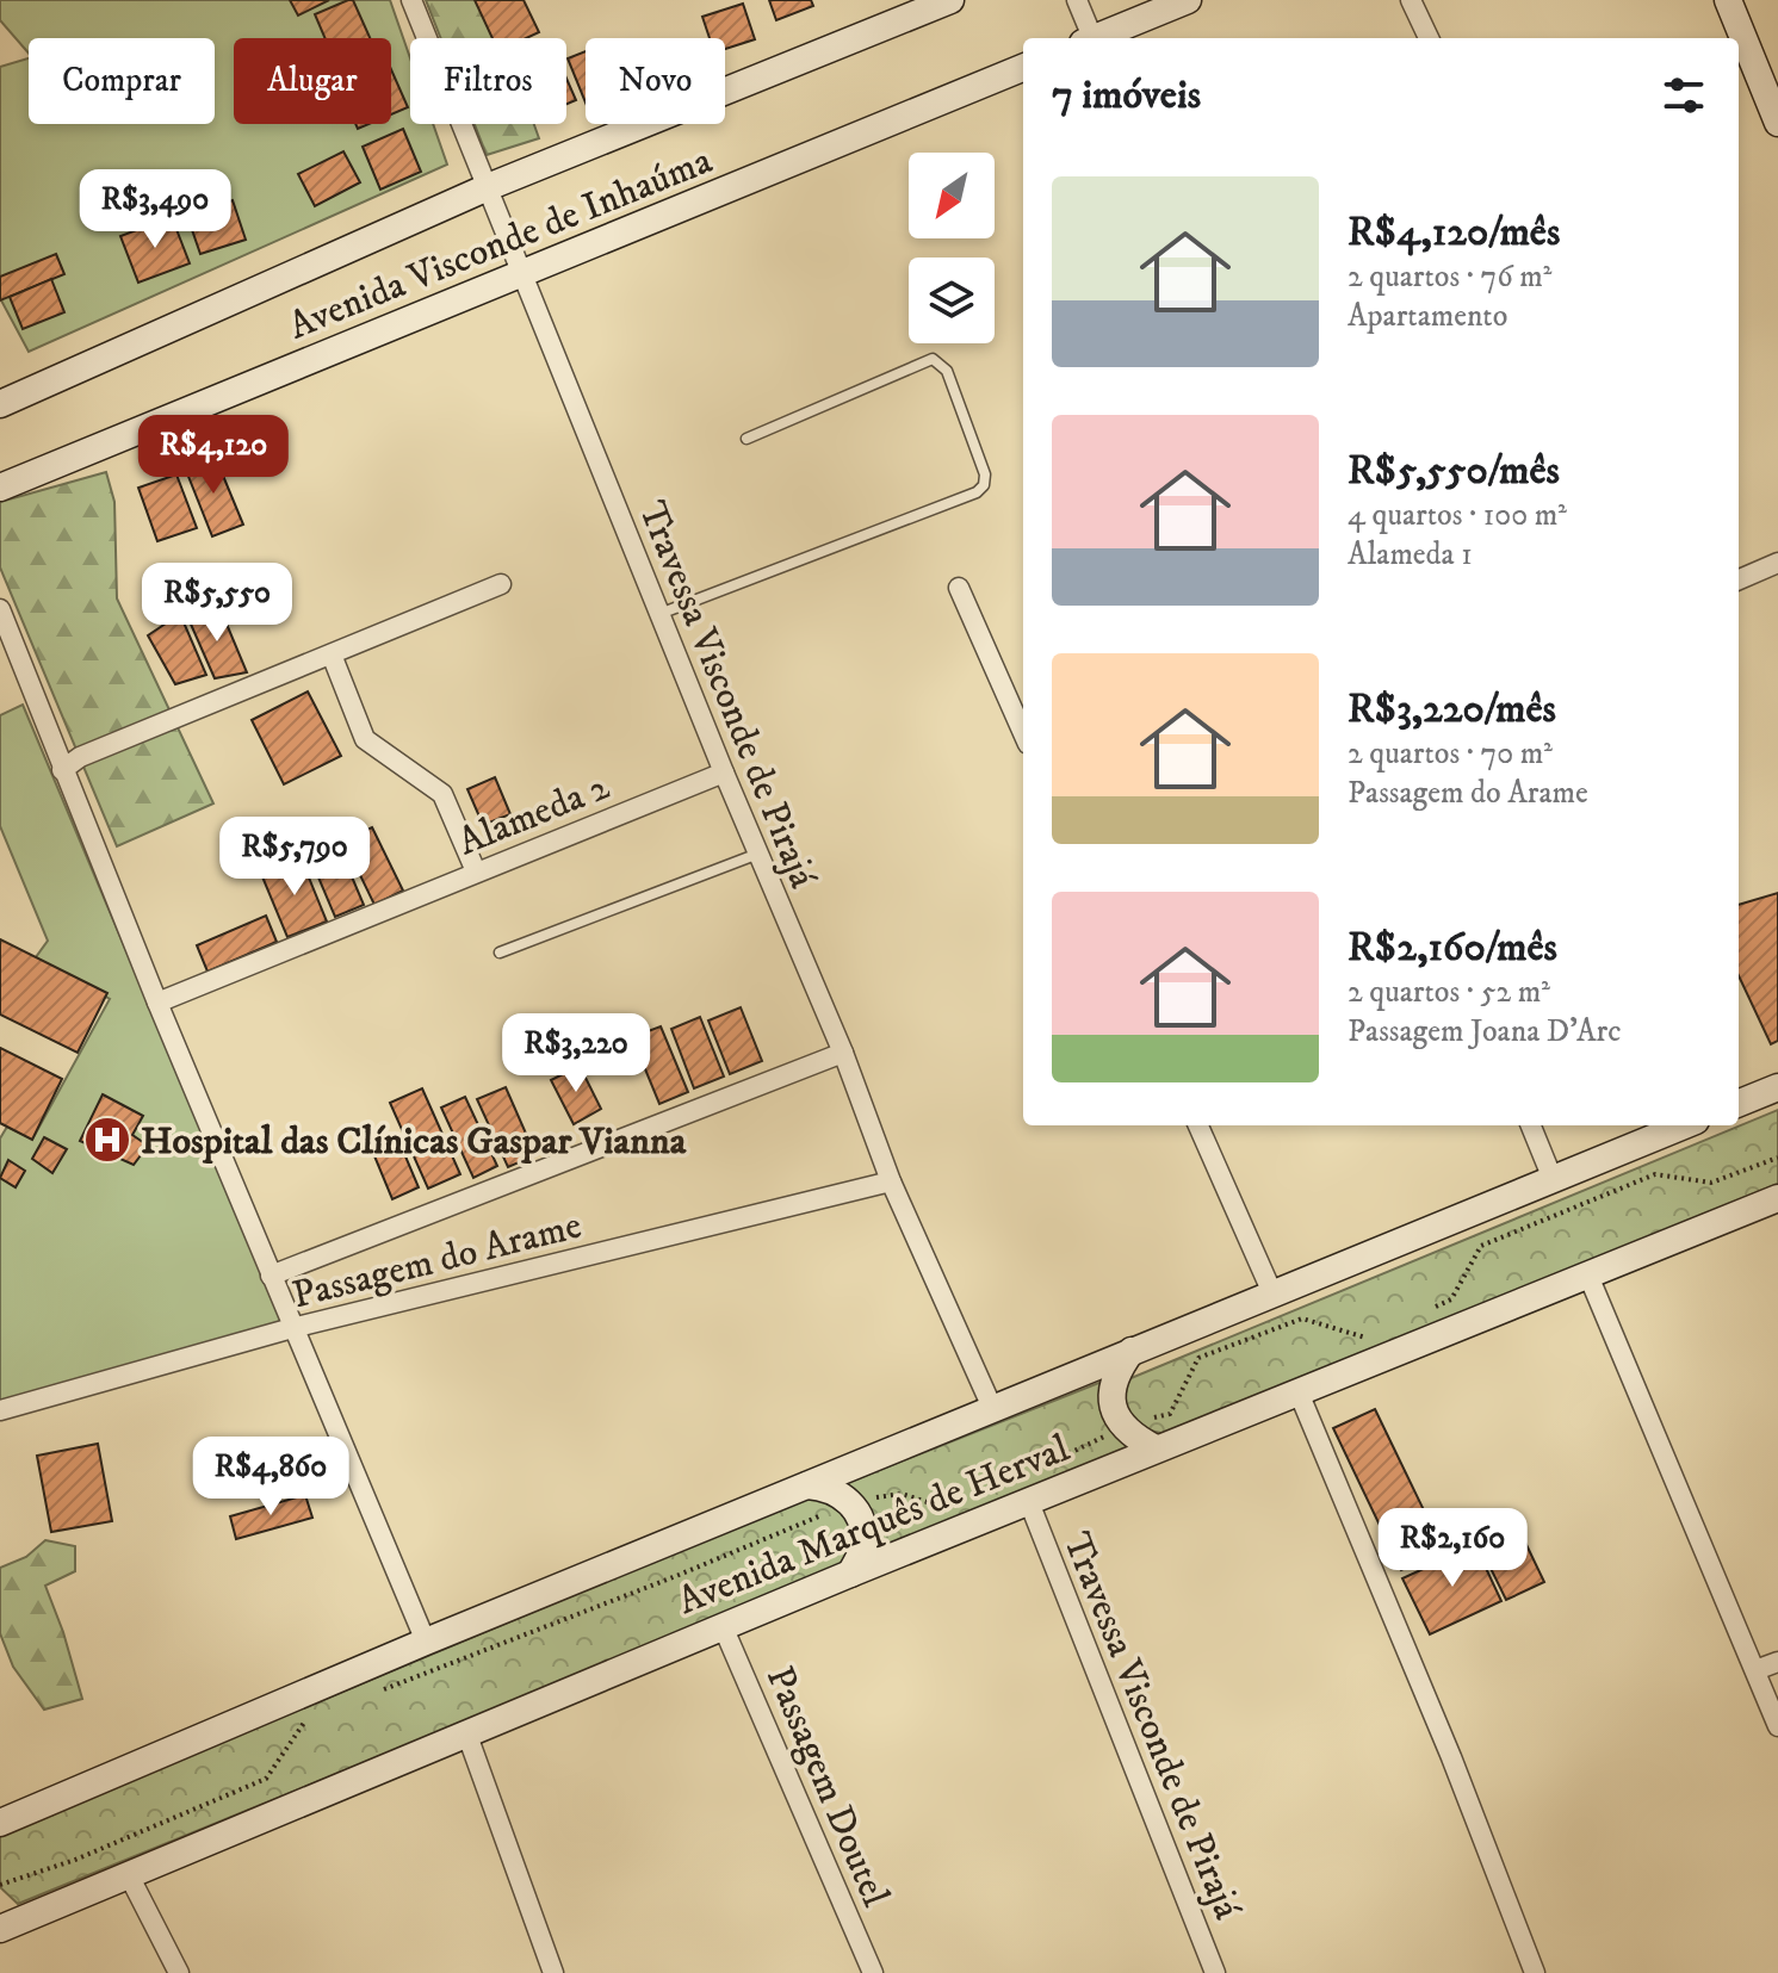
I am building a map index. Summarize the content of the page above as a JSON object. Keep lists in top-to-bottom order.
{
  "streets": {
    "main road": ["Avenida Visconde de Inhaúma", "Avenida Marquês de Herval"],
    "street": [
      "Travessa Visconde de Pirajá",
      "Alameda 2",
      "Passagem do Arame",
      "Passagem Doutel"
    ]
  },
  "crossings": [
    ["Avenida Visconde de Inhaúma", "Travessa Visconde de Pirajá"],
    ["Travessa Visconde de Pirajá", "Alameda 2"],
    ["Travessa Visconde de Pirajá", "Passagem do Arame"],
    ["Travessa Visconde de Pirajá", "Avenida Marquês de Herval"],
    ["Avenida Marquês de Herval", "Passagem Doutel"]
  ],
  "places": {
    "hospital": ["Hospital das Clínicas Gaspar Vianna"]
  },
  "north": "bottom left",
  "page": {
    "chip": [
      "Comprar",
      "Alugar",
      "Filtros",
      "Novo"
    ],
    "heading": "7 imóveis",
    "list": [
      {
        "name": "R$4,120/mês",
        "note": "2 quartos · 76 m² · Apartamento"
      },
      {
        "name": "R$5,550/mês",
        "note": "4 quartos · 100 m² · Alameda 1"
      },
      {
        "name": "R$3,220/mês",
        "note": "2 quartos · 70 m² · Passagem do Arame"
      },
      {
        "name": "R$2,160/mês",
        "note": "2 quartos · 52 m² · Passagem Joana D'Arc"
      }
    ],
    "price": [
      "R$3,490",
      "R$4,120",
      "R$5,550",
      "R$5,790",
      "R$3,220",
      "R$4,860",
      "R$2,160"
    ]
  }
}
